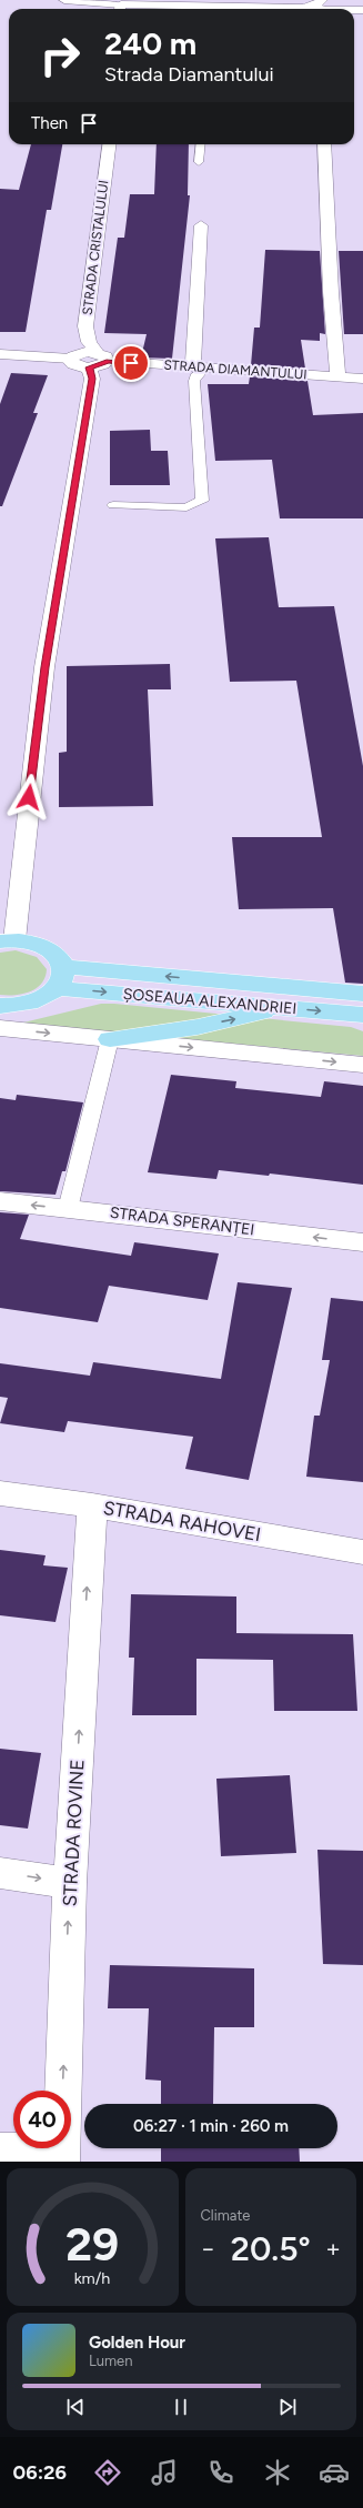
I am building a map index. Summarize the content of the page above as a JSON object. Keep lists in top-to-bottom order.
{
  "streets": {
    "main road": ["ȘOSEAUA ALEXANDRIEI"],
    "street": [
      "STRADA CRISTALULUI",
      "STRADA DIAMANTULUI",
      "STRADA SPERANȚEI",
      "STRADA RAHOVEI",
      "STRADA ROVINE"
    ]
  },
  "crossings": [
    ["STRADA CRISTALULUI", "STRADA DIAMANTULUI"],
    ["STRADA RAHOVEI", "STRADA ROVINE"]
  ],
  "one_way": ["STRADA ROVINE"],
  "page": {
    "turn": ["240 m", "Strada Diamantului"],
    "then": "Then",
    "limit": "40",
    "trip": "06:27 · 1 min · 260 m",
    "tile": "Climate",
    "heat": ["−", "20.5°", "+"],
    "song": ["Golden Hour", "Lumen"],
    "tabs": "06:26",
    "gauge": ["29", "km/h"]
  }
}
